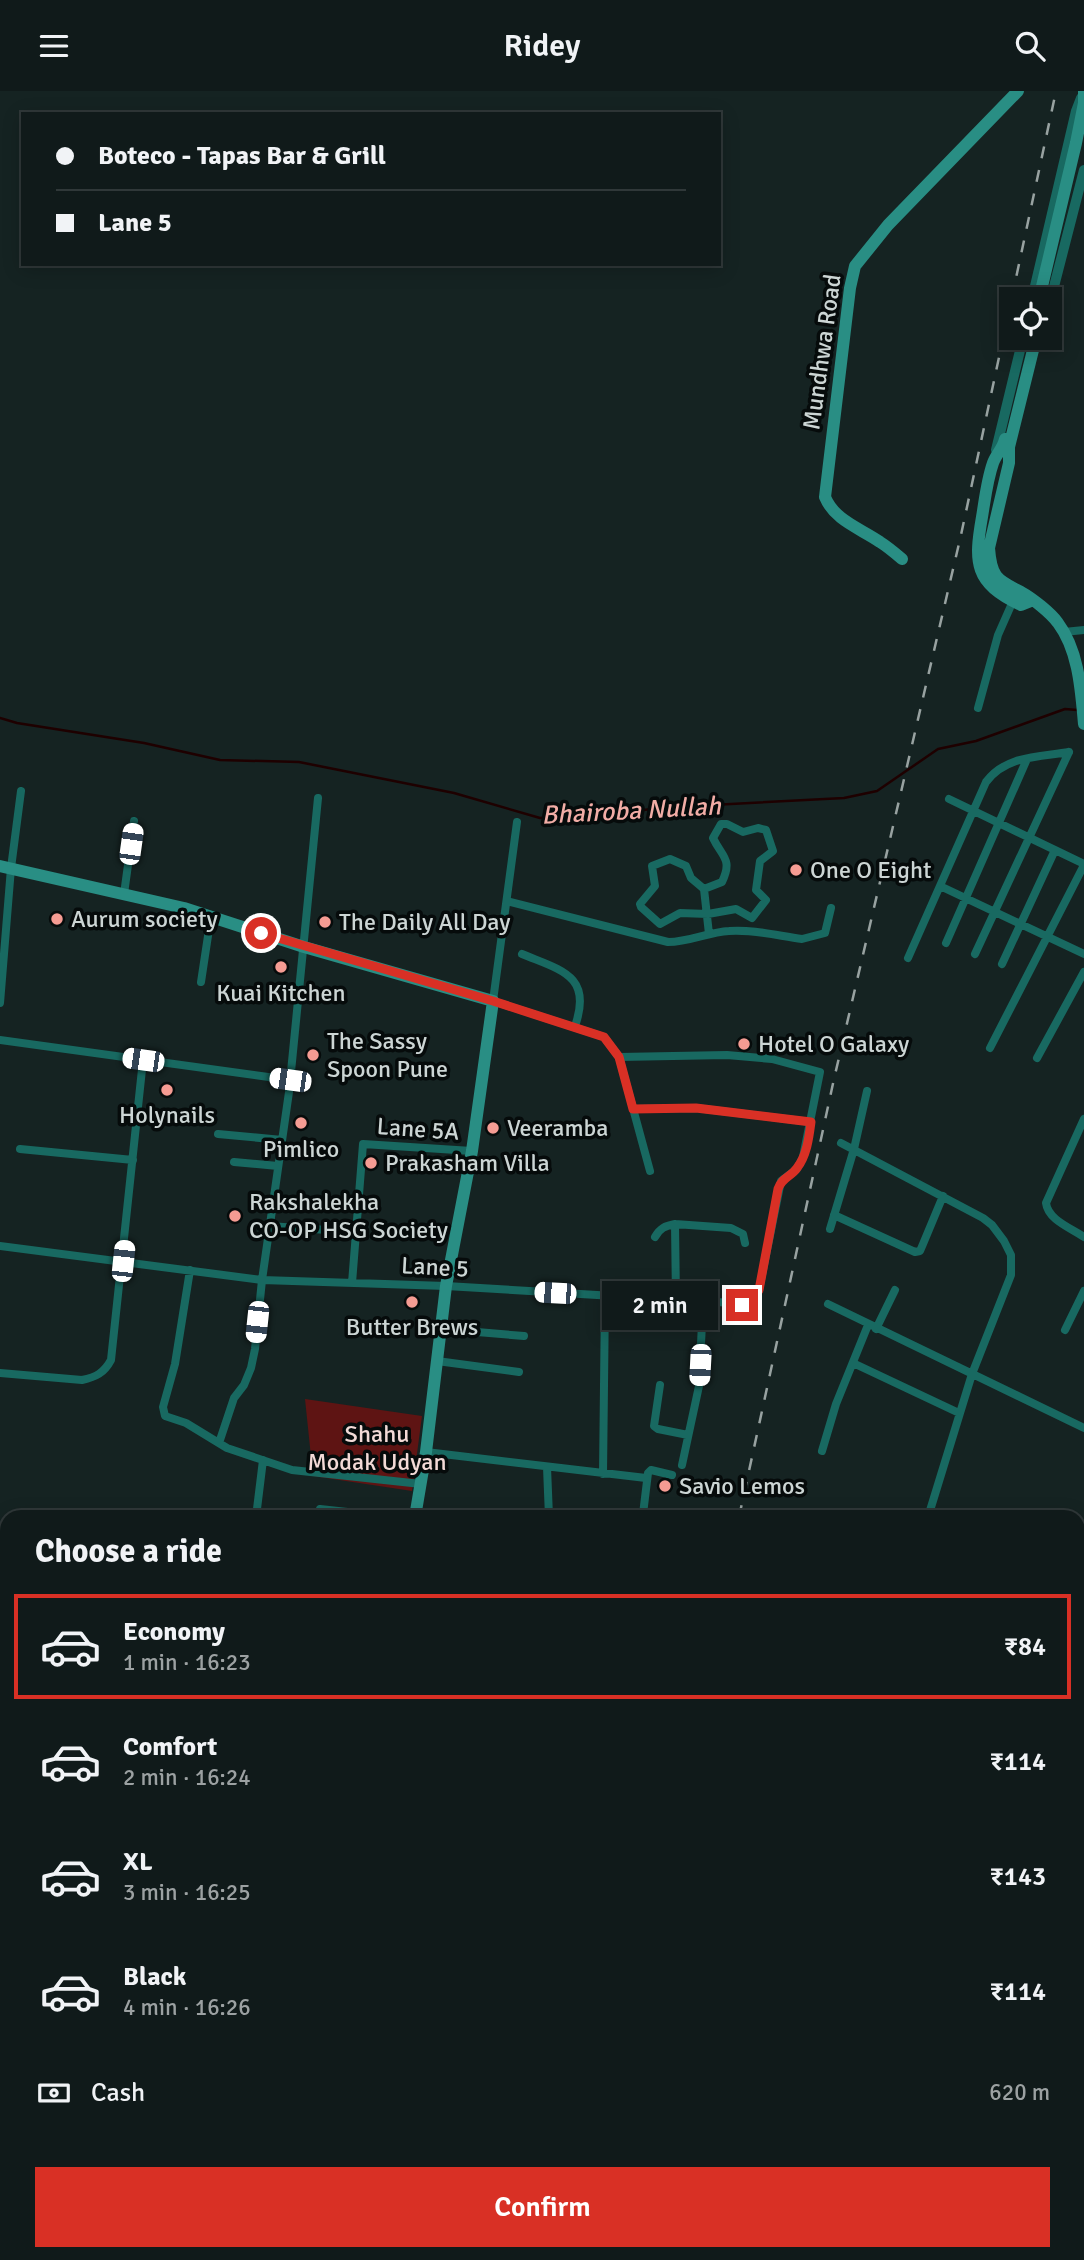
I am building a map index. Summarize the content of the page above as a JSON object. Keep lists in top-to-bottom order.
{
  "streets": {
    "main road": ["Mundhwa Road"],
    "street": ["Lane 5A", "Lane 5"]
  },
  "water": ["Bhairoba Nullah"],
  "parks": ["Shahu Modak Udyan"],
  "places": [
    "One O Eight",
    "Aurum society",
    "The Daily All Day",
    "Kuai Kitchen",
    "Hotel O Galaxy",
    "The Sassy Spoon Pune",
    "Holynails",
    "Pimlico",
    "Veeramba",
    "Prakasham Villa",
    "Rakshalekha CO-OP HSG Society",
    "Butter Brews",
    "Savio Lemos"
  ],
  "page": {
    "header": "Ridey",
    "banner": ["Boteco - Tapas Bar & Grill", "Lane 5"],
    "bubble": "2 min",
    "heading": "Choose a ride",
    "list": [
      {
        "name": "Economy",
        "note": "1 min · 16:23",
        "value": "₹84"
      },
      {
        "name": "Comfort",
        "note": "2 min · 16:24",
        "value": "₹114"
      },
      {
        "name": "XL",
        "note": "3 min · 16:25",
        "value": "₹143"
      },
      {
        "name": "Black",
        "note": "4 min · 16:26",
        "value": "₹114"
      }
    ],
    "pay": ["Cash", "620 m"],
    "buttons": "Confirm"
  }
}
